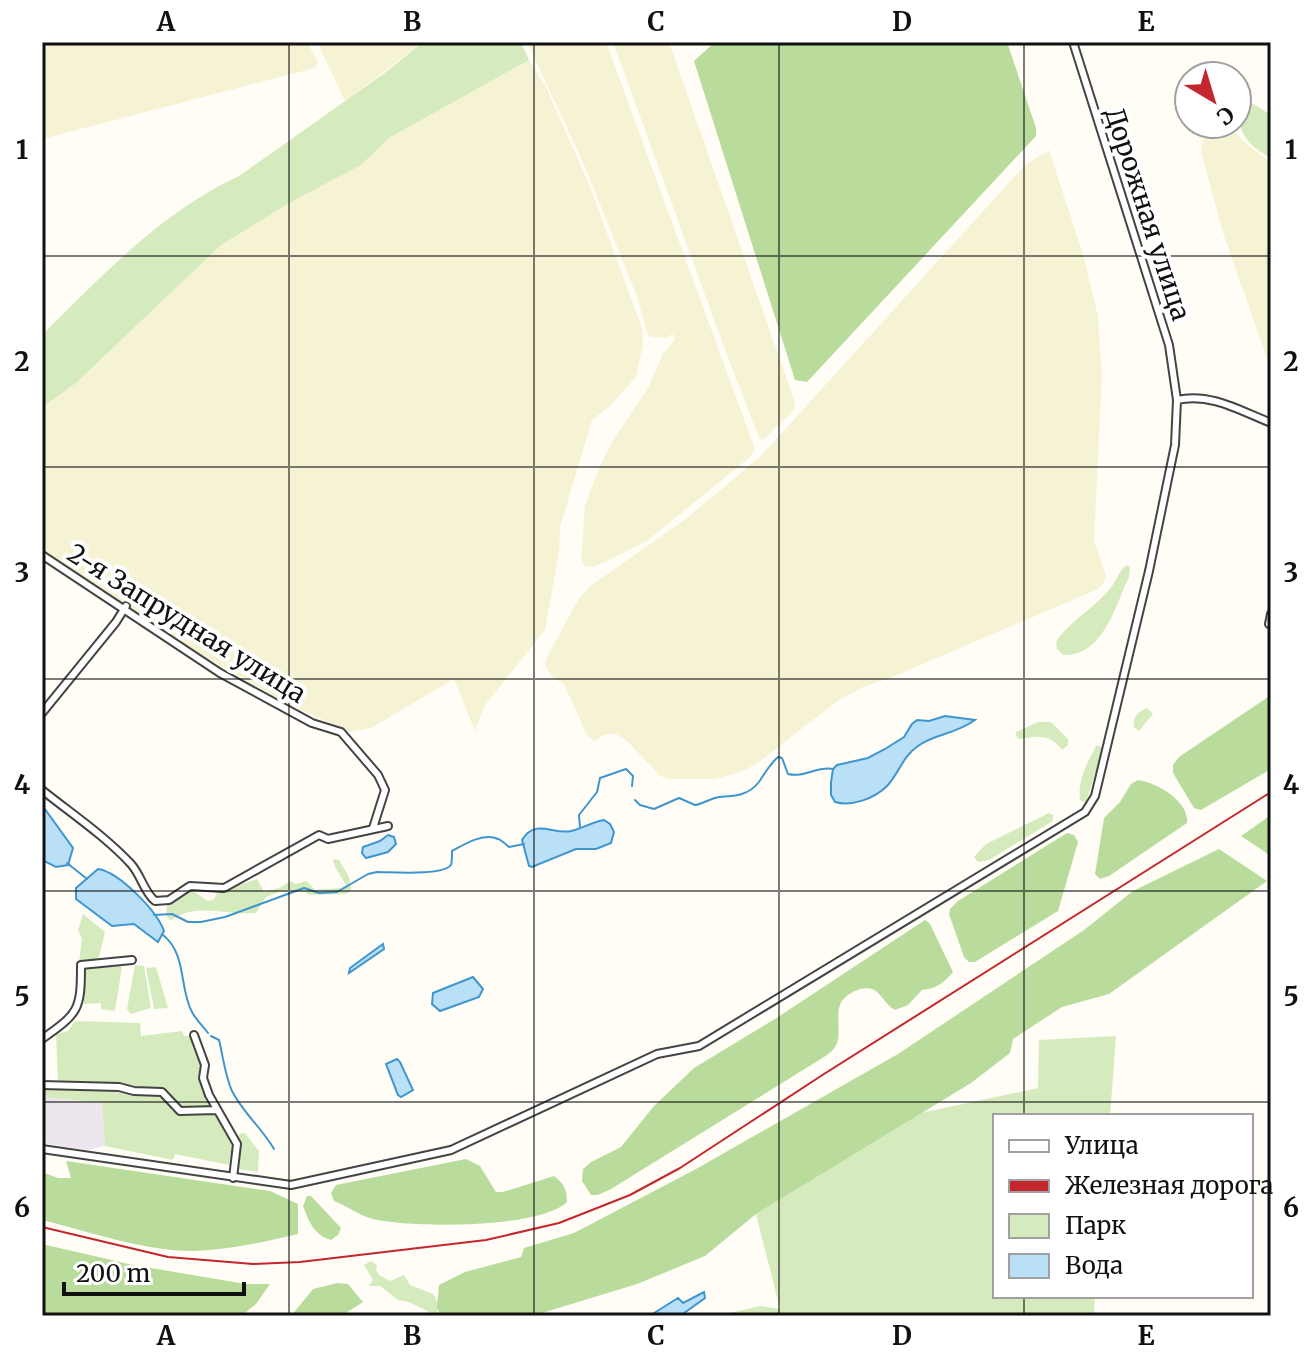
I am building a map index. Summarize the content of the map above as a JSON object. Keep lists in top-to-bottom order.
{
  "streets": {
    "street": ["Дорожная улица", "2-я Запрудная улица"]
  },
  "legend": [
    "Улица",
    "Железная дорога",
    "Парк",
    "Вода"
  ],
  "scale_bar": "200 m",
  "north": "bottom right",
  "grid": {
    "columns": [
      "A",
      "B",
      "C",
      "D",
      "E"
    ],
    "rows": [
      "1",
      "2",
      "3",
      "4",
      "5",
      "6"
    ]
  }
}
